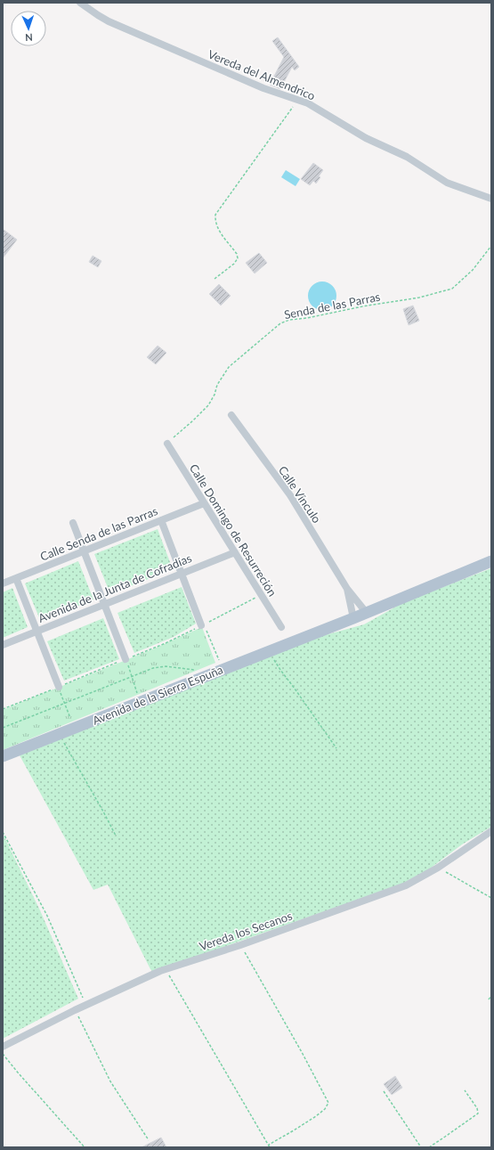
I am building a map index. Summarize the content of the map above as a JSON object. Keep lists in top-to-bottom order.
{
  "streets": {
    "main road": ["Avenida de la Sierra Espuña"],
    "street": [
      "Vereda del Almendrico",
      "Calle Vínculo",
      "Calle Domingo de Resurreción",
      "Calle Senda de las Parras",
      "Avenida de la Junta de Cofradías",
      "Vereda los Secanos"
    ],
    "path": ["Senda de las Parras"]
  },
  "crossings": [
    ["Senda de las Parras", "Calle Domingo de Resurreción"],
    ["Calle Vínculo", "Avenida de la Sierra Espuña"],
    ["Calle Domingo de Resurreción", "Calle Senda de las Parras"],
    ["Calle Domingo de Resurreción", "Avenida de la Junta de Cofradías"]
  ],
  "north": "bottom"
}
